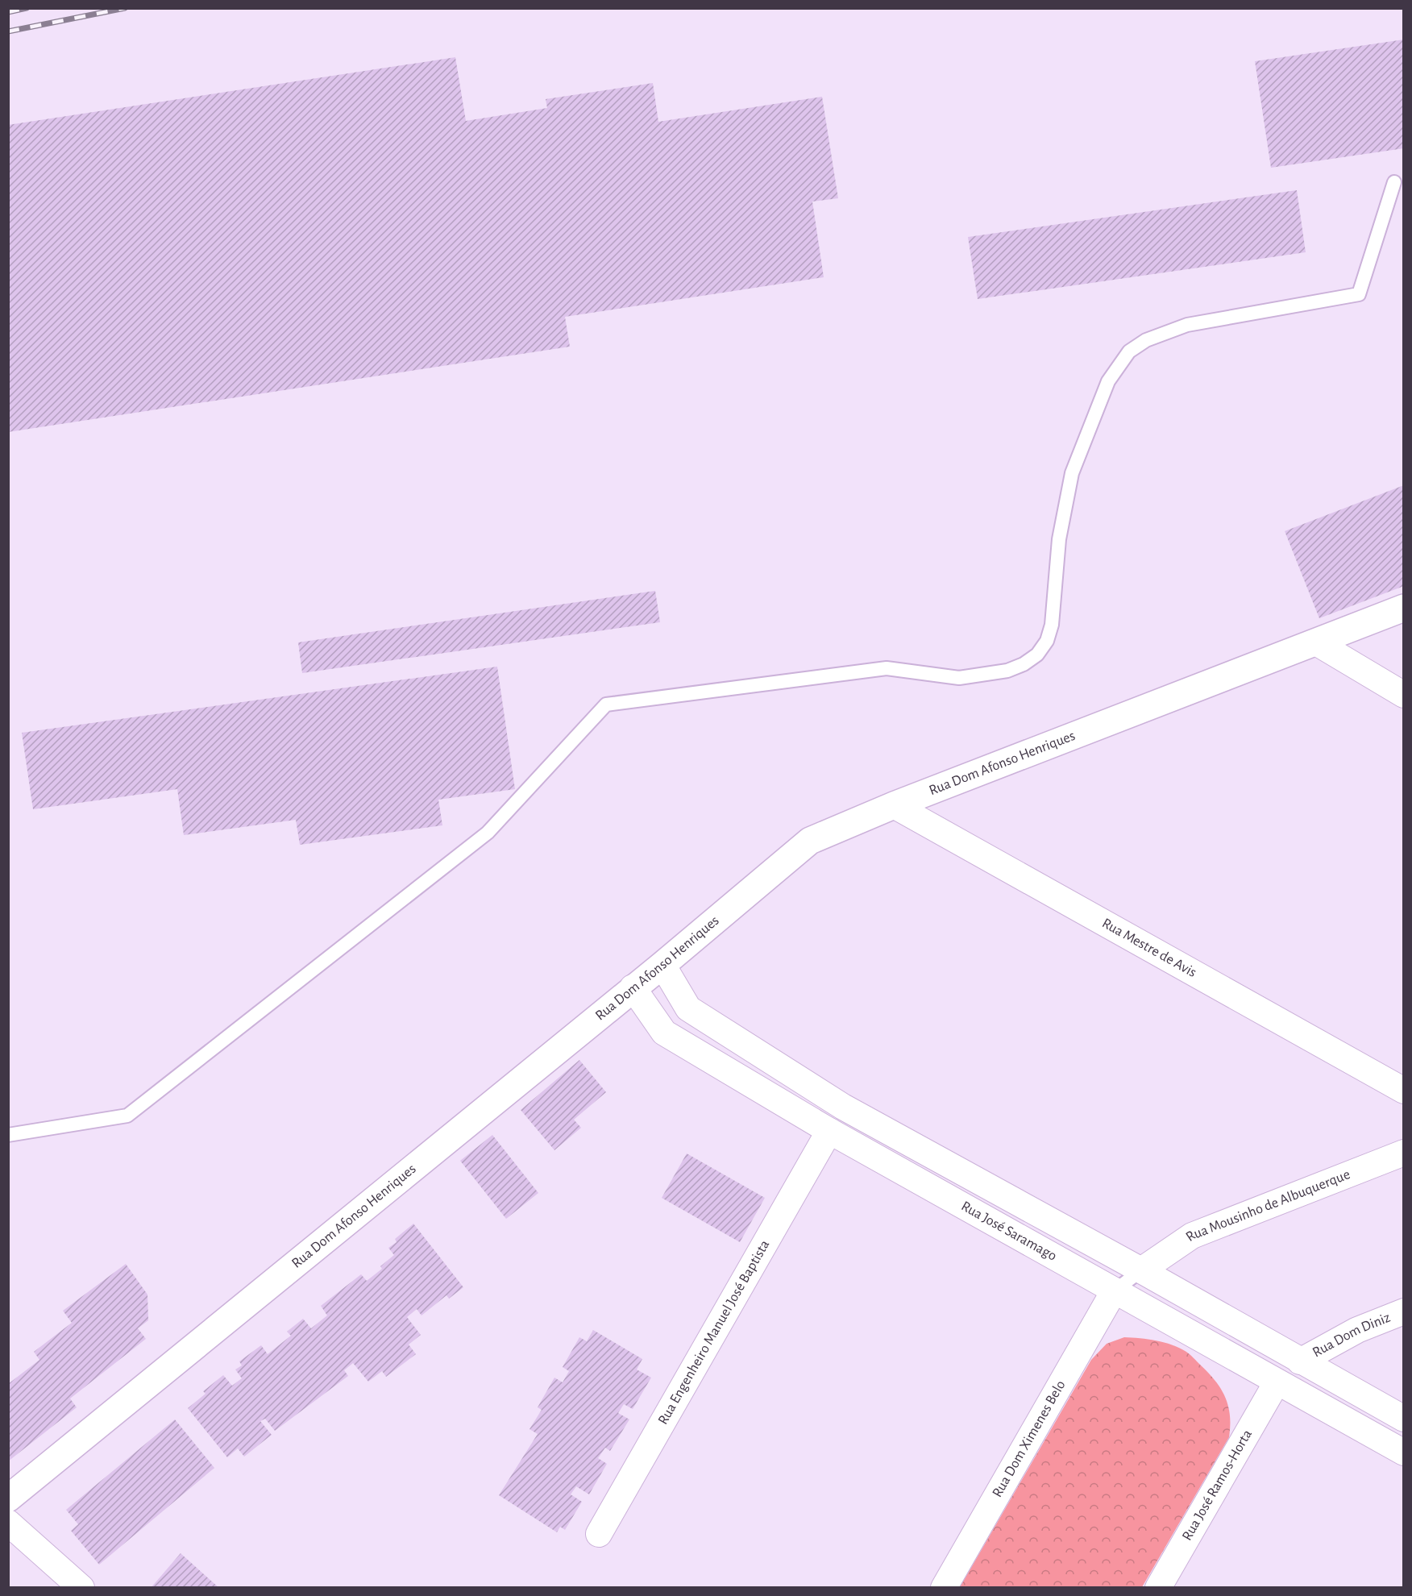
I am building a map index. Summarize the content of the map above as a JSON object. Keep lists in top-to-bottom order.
{
  "streets": {
    "street": [
      "Rua Dom Afonso Henriques",
      "Rua Mestre de Avis",
      "Rua Mousinho de Albuquerque",
      "Rua José Saramago",
      "Rua Engenheiro Manuel José Baptista",
      "Rua Dom Diniz",
      "Rua Dom Ximenes Belo",
      "Rua José Ramos-Horta"
    ]
  },
  "crossings": [
    ["Rua Dom Afonso Henriques", "Rua Mestre de Avis"],
    ["Rua Dom Afonso Henriques", "Rua José Saramago"],
    ["Rua Mousinho de Albuquerque", "Rua José Saramago"],
    ["Rua José Saramago", "Rua Engenheiro Manuel José Baptista"],
    ["Rua José Saramago", "Rua Dom Diniz"],
    ["Rua José Saramago", "Rua Dom Ximenes Belo"],
    ["Rua José Saramago", "Rua José Ramos-Horta"]
  ]
}
